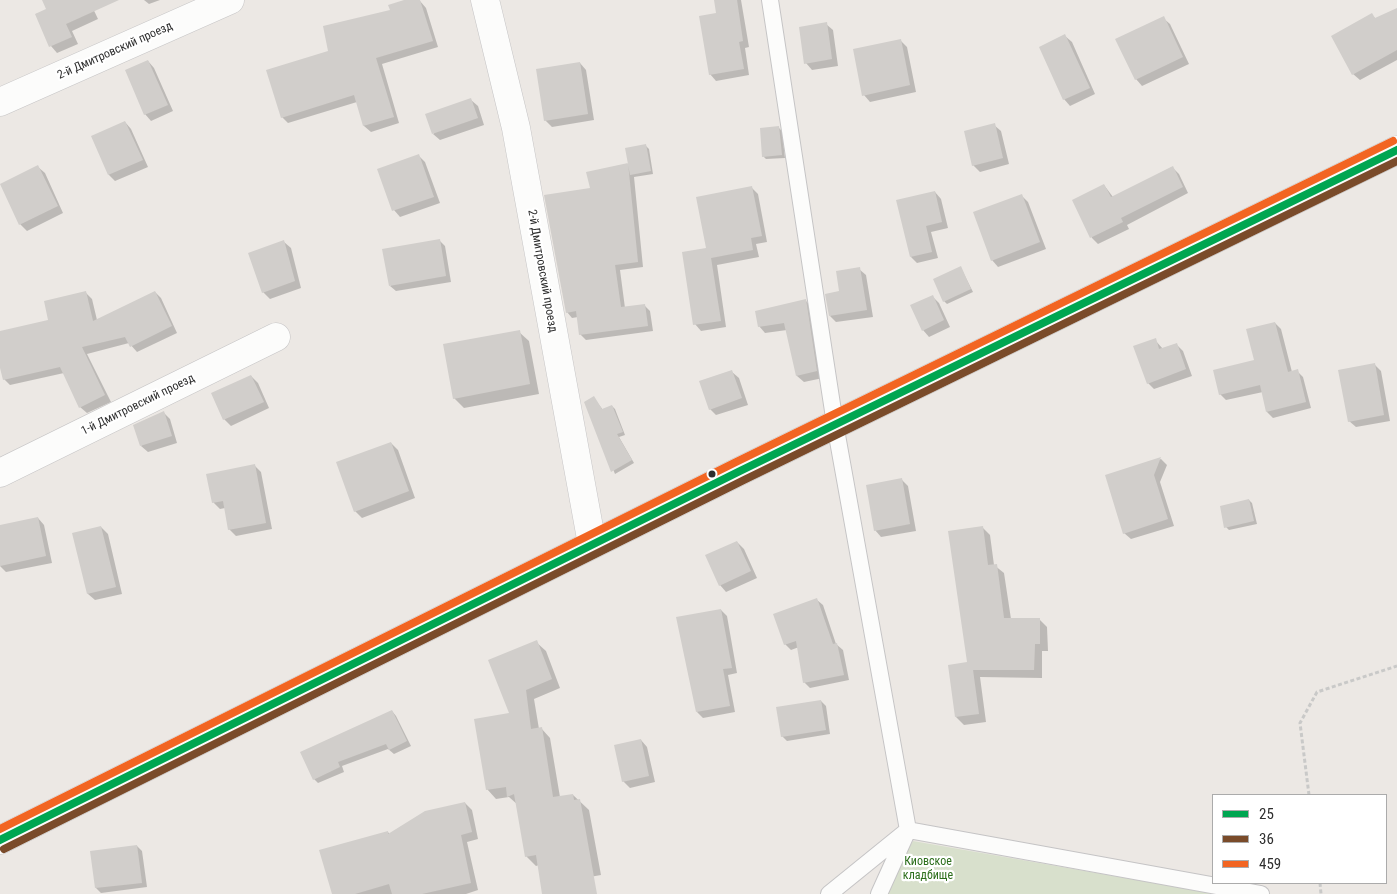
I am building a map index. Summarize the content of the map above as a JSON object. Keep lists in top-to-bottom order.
{
  "streets": {
    "main road": ["2-й Дмитровский проезд", "1-й Дмитровский проезд"]
  },
  "parks": ["Киовское кладбище"],
  "lines": ["transit line 459", "transit line 25", "transit line 36"],
  "legend": ["25", "36", "459"]
}
